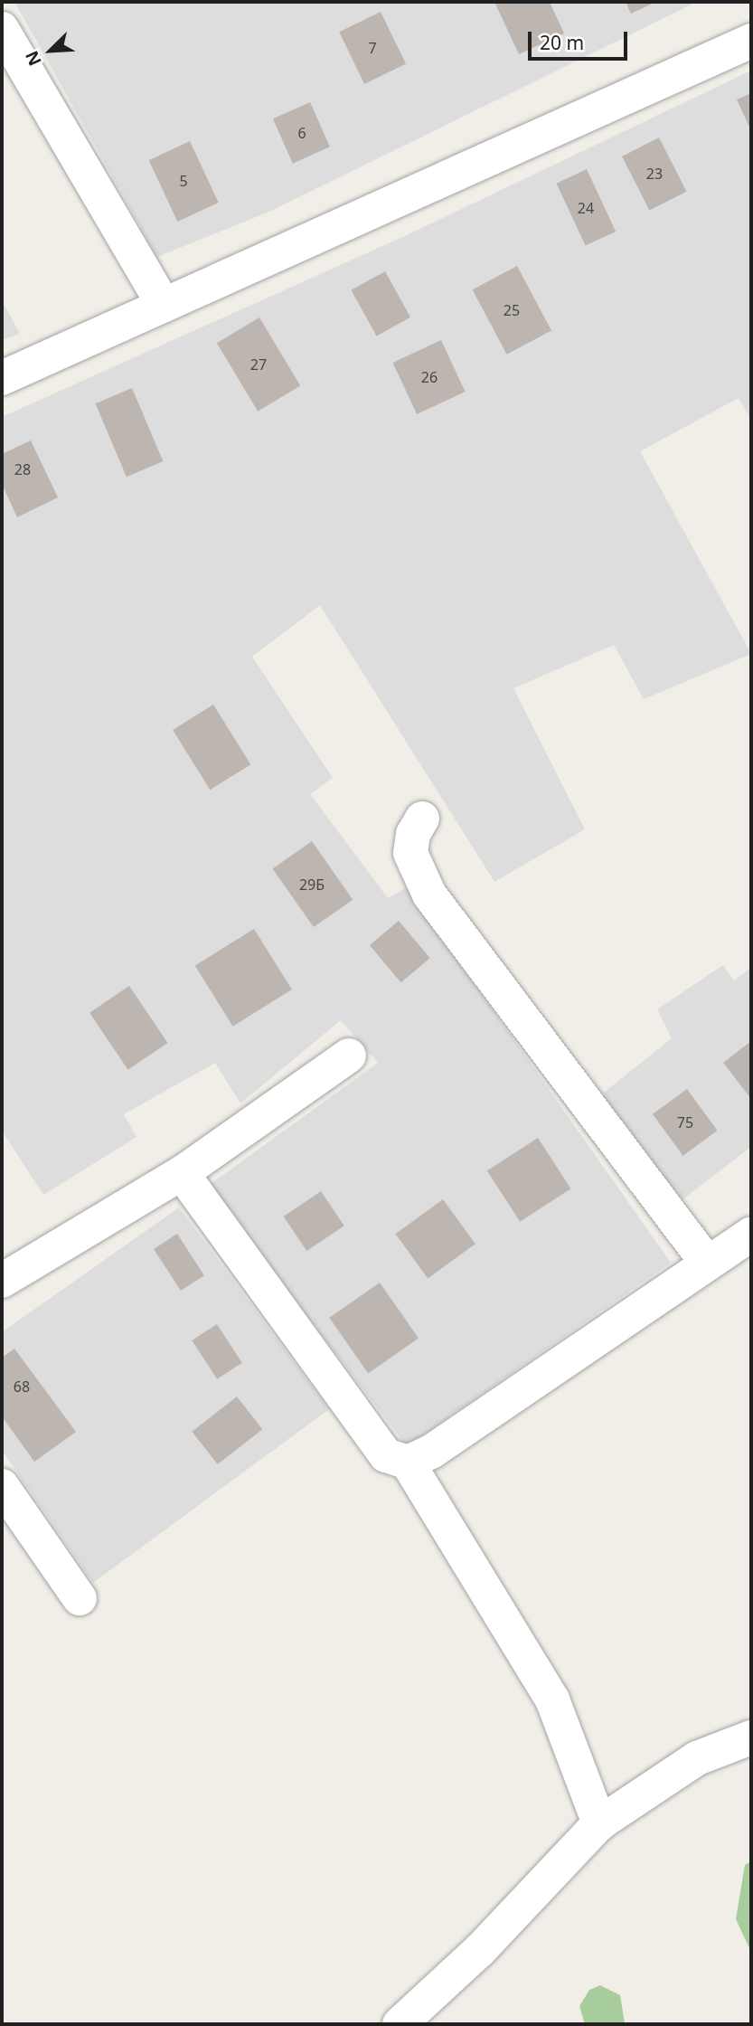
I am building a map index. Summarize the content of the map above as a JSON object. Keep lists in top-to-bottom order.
{
  "house_numbers": [
    "7",
    "6",
    "23",
    "5",
    "24",
    "25",
    "27",
    "26",
    "28",
    "29Б",
    "75",
    "68"
  ],
  "scale_bar": "20 m",
  "north": "bottom left"
}
